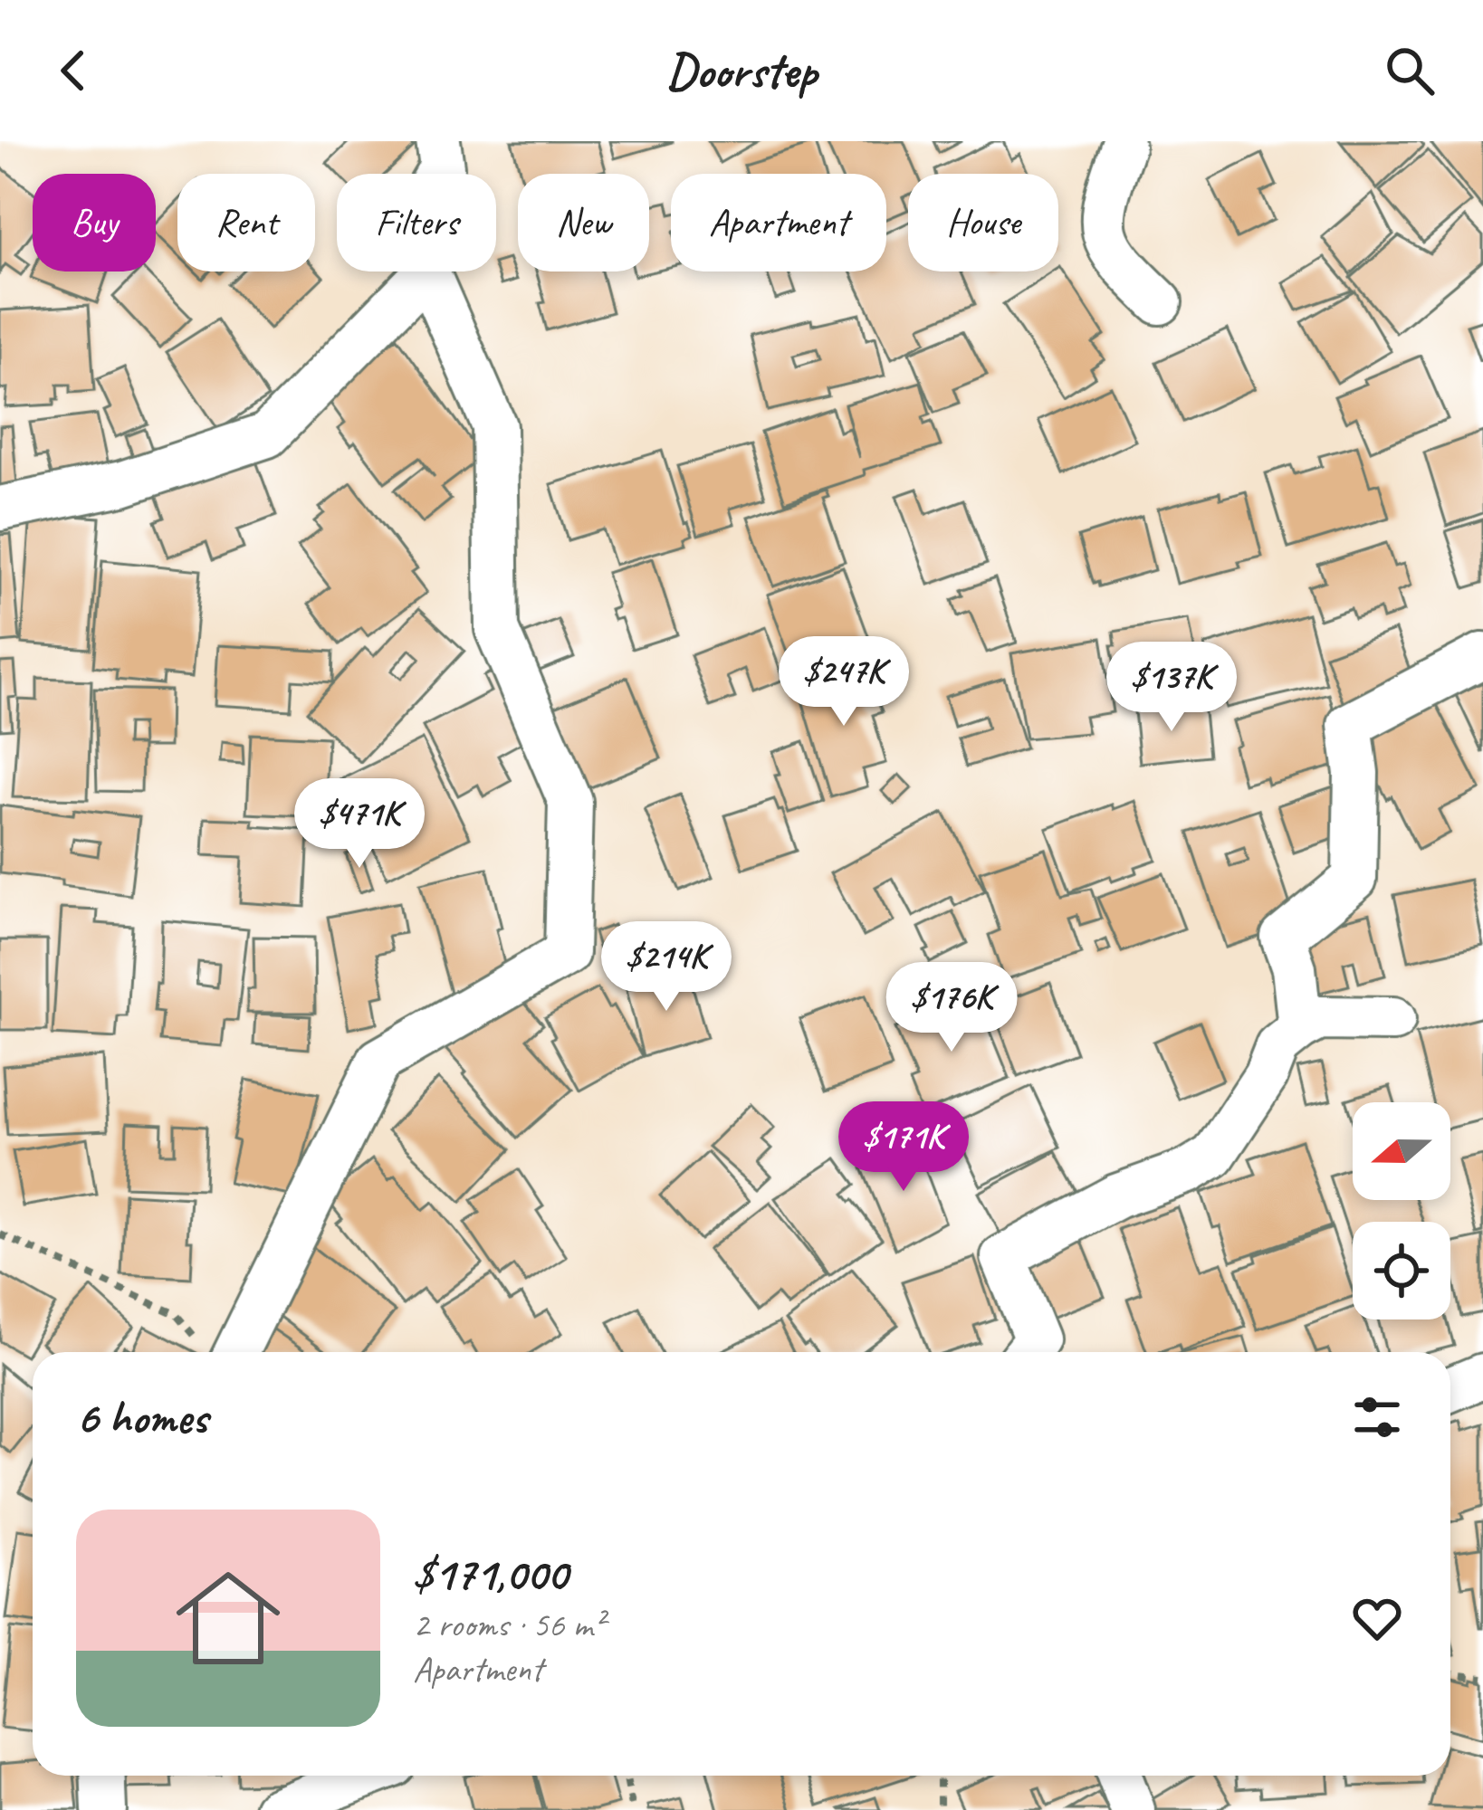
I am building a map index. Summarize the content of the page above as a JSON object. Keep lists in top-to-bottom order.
{
  "north": "left",
  "page": {
    "header": "Doorstep",
    "chip": [
      "Buy",
      "Rent",
      "Filters",
      "New",
      "Apartment",
      "House"
    ],
    "price": [
      "$247K",
      "$137K",
      "$471K",
      "$214K",
      "$176K",
      "$171K"
    ],
    "heading": "6 homes",
    "list": [
      {
        "name": "$171,000",
        "note": "2 rooms · 56 m² · Apartment"
      }
    ]
  }
}
